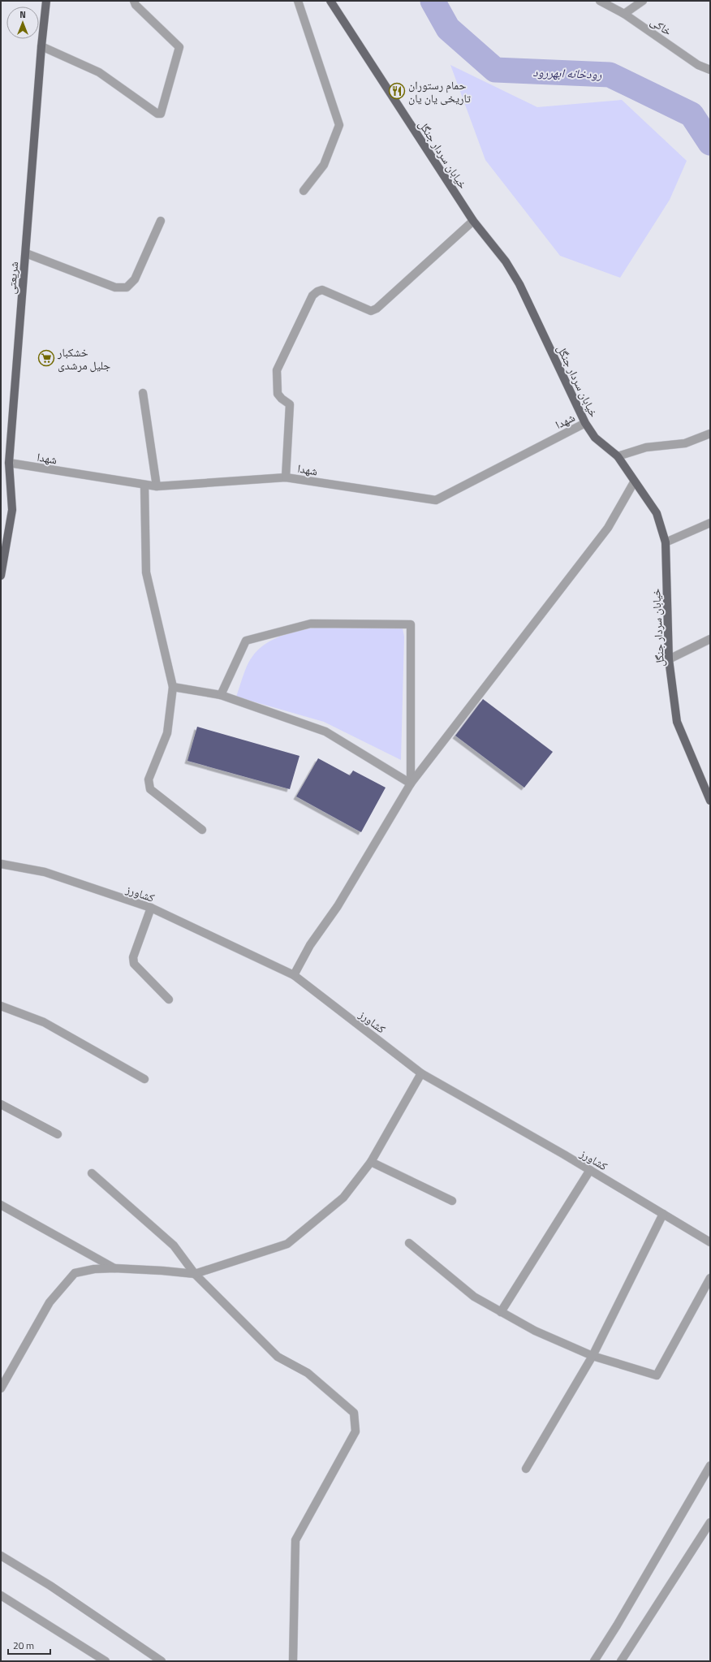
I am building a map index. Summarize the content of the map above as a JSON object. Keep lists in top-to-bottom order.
{
  "streets": {
    "main road": ["خیابان سردار جنگل", "شریعتی"],
    "street": ["خاکی", "شهدا", "کشاورز"]
  },
  "crossings": [
    ["خیابان سردار جنگل", "شهدا"],
    ["شریعتی", "شهدا"]
  ],
  "water": ["رودخانه ابهررود"],
  "places": {
    "restaurant": ["حمام رستوران تاریخی یان یان"],
    "supermarket": ["خشکبار جلیل مرشدی"]
  },
  "scale_bar": "20 m",
  "north": "top"
}
